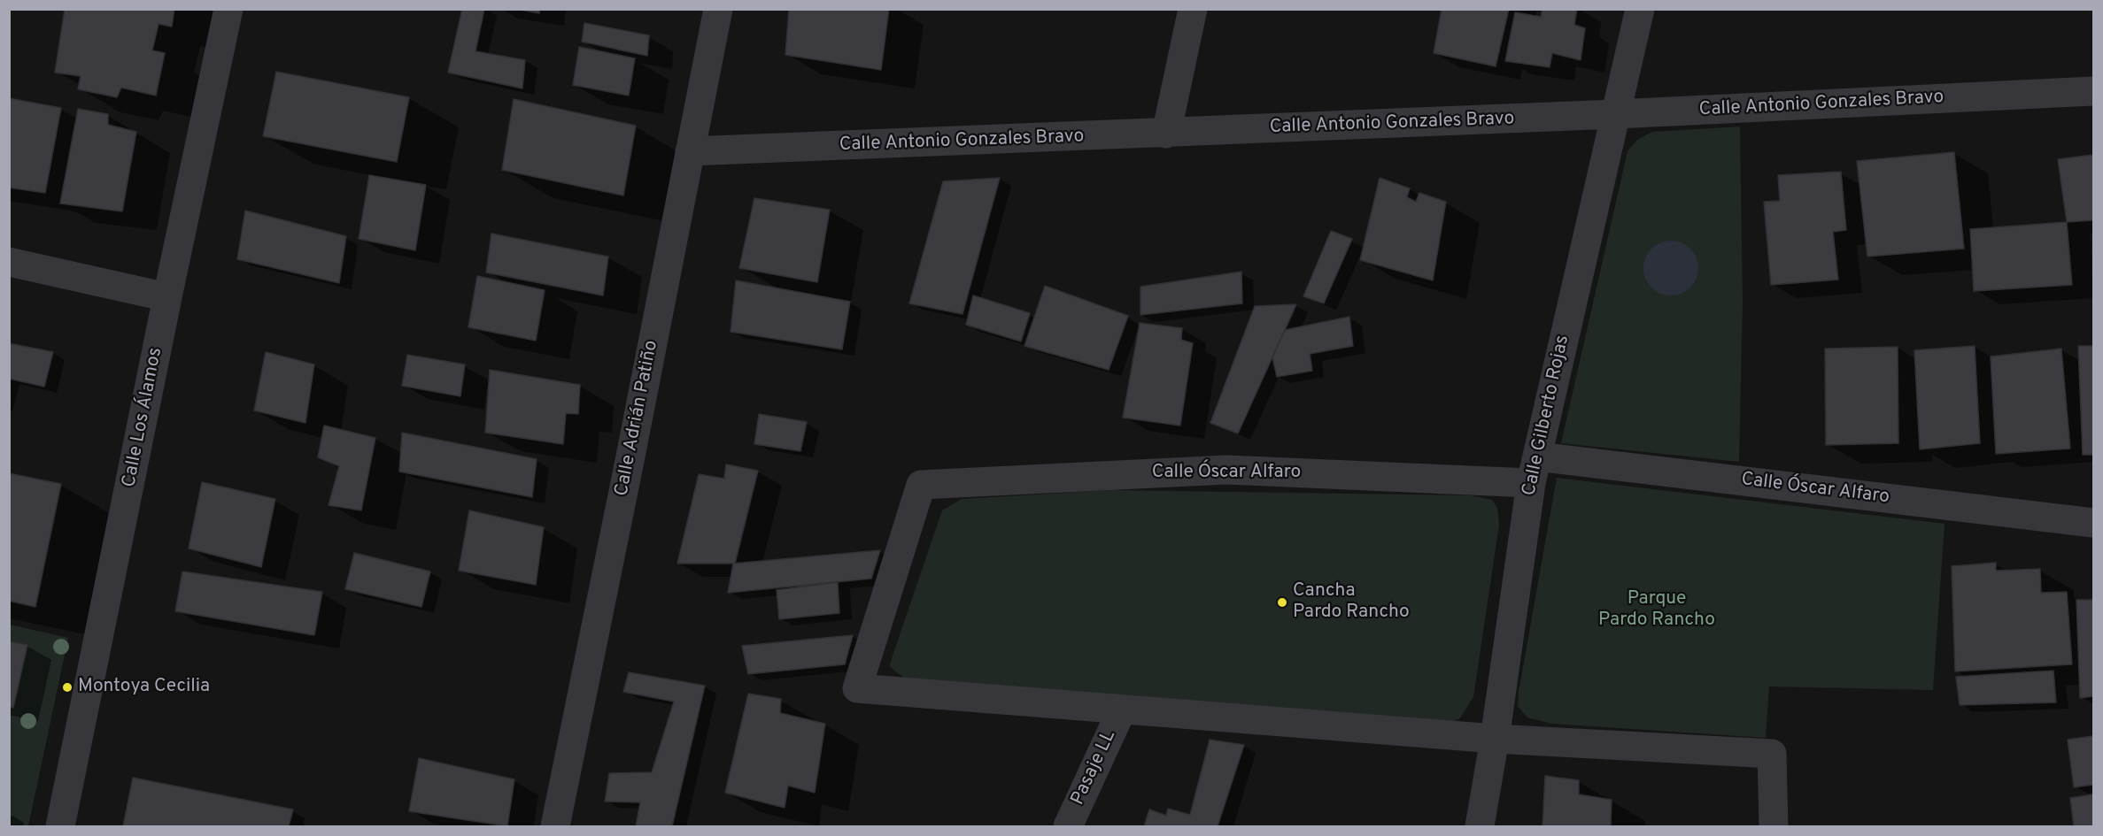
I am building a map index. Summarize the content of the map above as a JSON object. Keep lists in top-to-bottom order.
{
  "streets": {
    "street": [
      "Calle Antonio Gonzales Bravo",
      "Calle Gilberto Rojas",
      "Calle Los Álamos",
      "Calle Adrián Patiño",
      "Calle Óscar Alfaro",
      "Pasaje LL"
    ]
  },
  "crossings": [
    ["Calle Antonio Gonzales Bravo", "Calle Gilberto Rojas"],
    ["Calle Antonio Gonzales Bravo", "Calle Adrián Patiño"],
    ["Calle Gilberto Rojas", "Calle Óscar Alfaro"],
    ["Calle Óscar Alfaro", "Pasaje LL"]
  ],
  "parks": ["Parque Pardo Rancho"],
  "places": ["Cancha Pardo Rancho", "Montoya Cecilia"]
}
